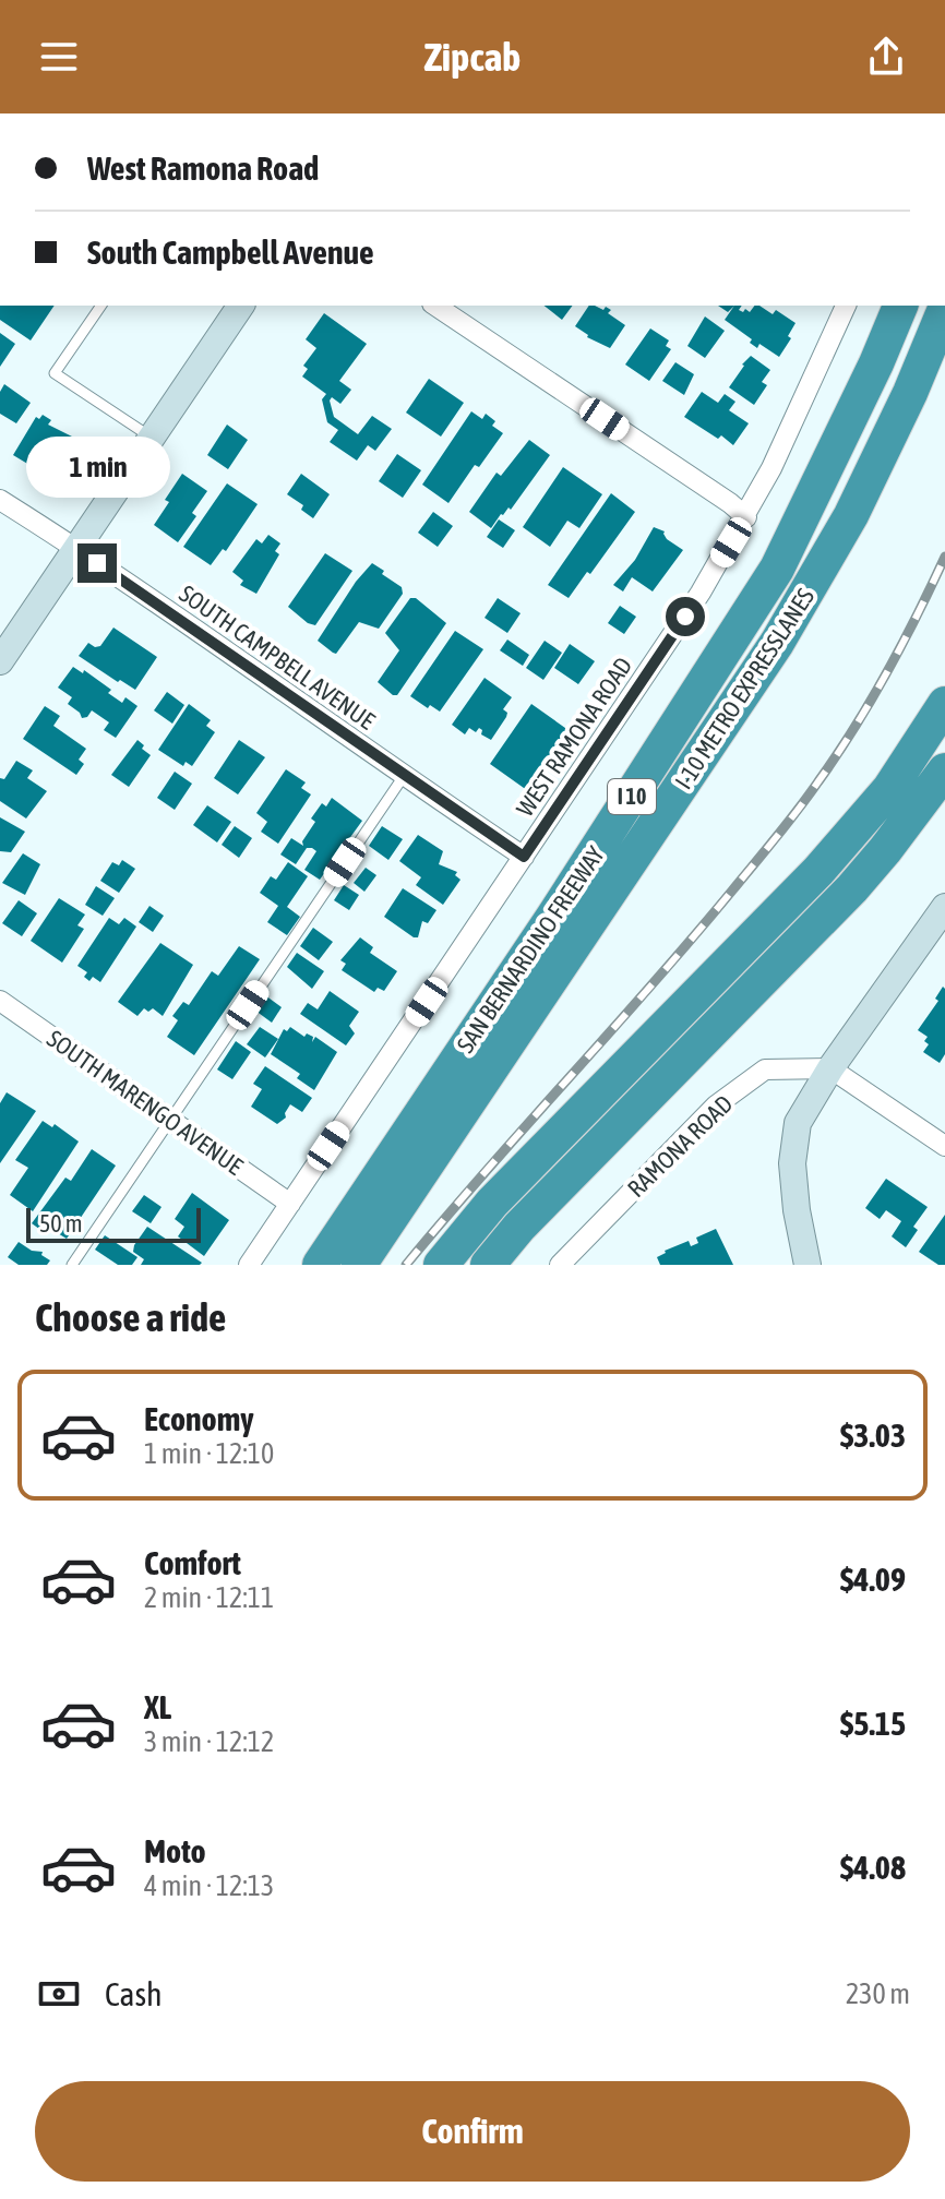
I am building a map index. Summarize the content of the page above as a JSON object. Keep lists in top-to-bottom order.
{
  "streets": {
    "highway": ["I-10 METRO EXPRESSLANES", "I 10", "SAN BERNARDINO FREEWAY"],
    "street": [
      "SOUTH CAMPBELL AVENUE",
      "WEST RAMONA ROAD",
      "SOUTH MARENGO AVENUE",
      "RAMONA ROAD"
    ]
  },
  "crossings": [
    ["SOUTH CAMPBELL AVENUE", "WEST RAMONA ROAD"],
    ["WEST RAMONA ROAD", "SOUTH MARENGO AVENUE"]
  ],
  "scale_bar": "50 m",
  "page": {
    "header": "Zipcab",
    "banner": ["West Ramona Road", "South Campbell Avenue"],
    "bubble": "1 min",
    "scale": "50 m",
    "heading": "Choose a ride",
    "list": [
      {
        "name": "Economy",
        "note": "1 min · 12:10",
        "value": "$3.03"
      },
      {
        "name": "Comfort",
        "note": "2 min · 12:11",
        "value": "$4.09"
      },
      {
        "name": "XL",
        "note": "3 min · 12:12",
        "value": "$5.15"
      },
      {
        "name": "Moto",
        "note": "4 min · 12:13",
        "value": "$4.08"
      }
    ],
    "pay": ["Cash", "230 m"],
    "buttons": "Confirm"
  }
}
